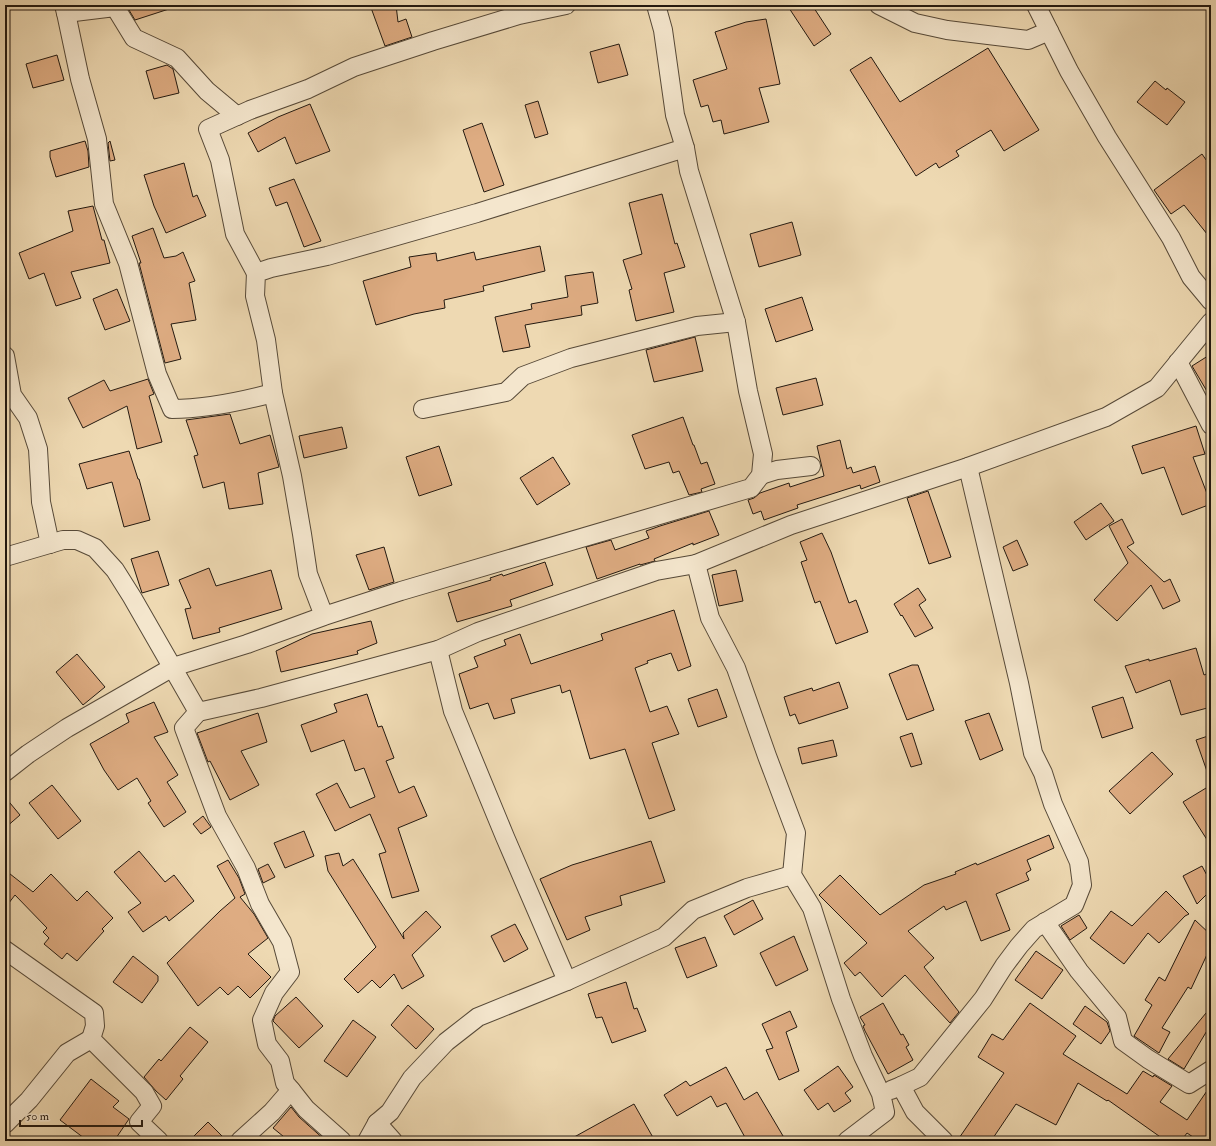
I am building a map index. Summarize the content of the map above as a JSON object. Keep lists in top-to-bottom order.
{
  "scale_bar": "50 m"
}
